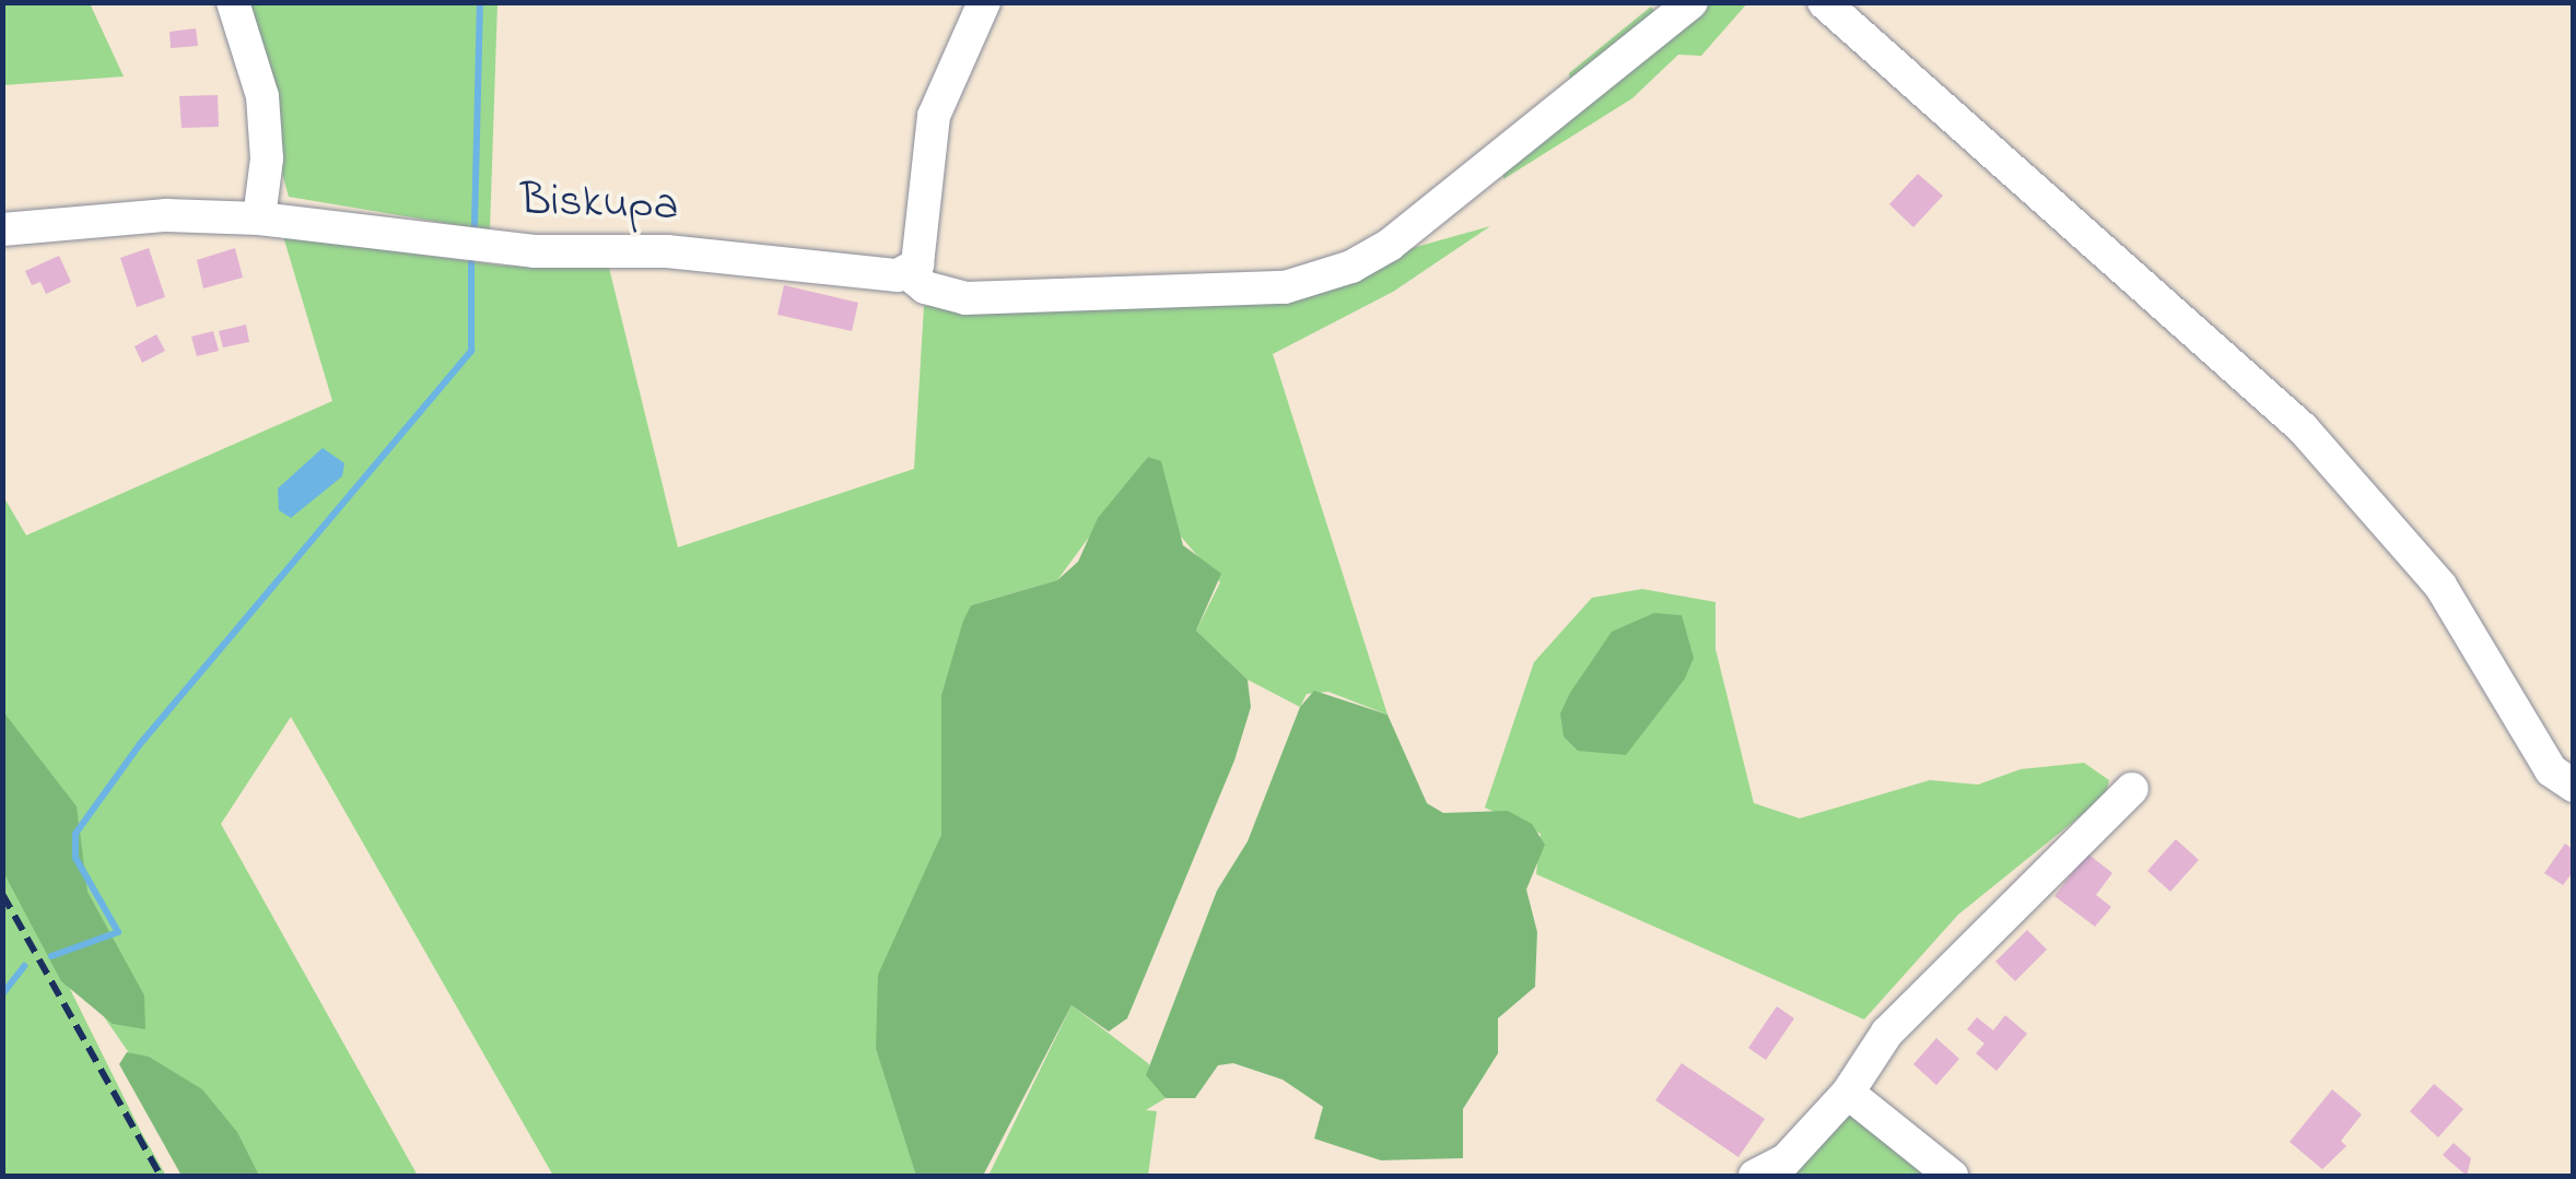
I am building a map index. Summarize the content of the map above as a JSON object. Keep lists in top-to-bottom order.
{
  "streets": {
    "street": ["Biskupa"]
  }
}
